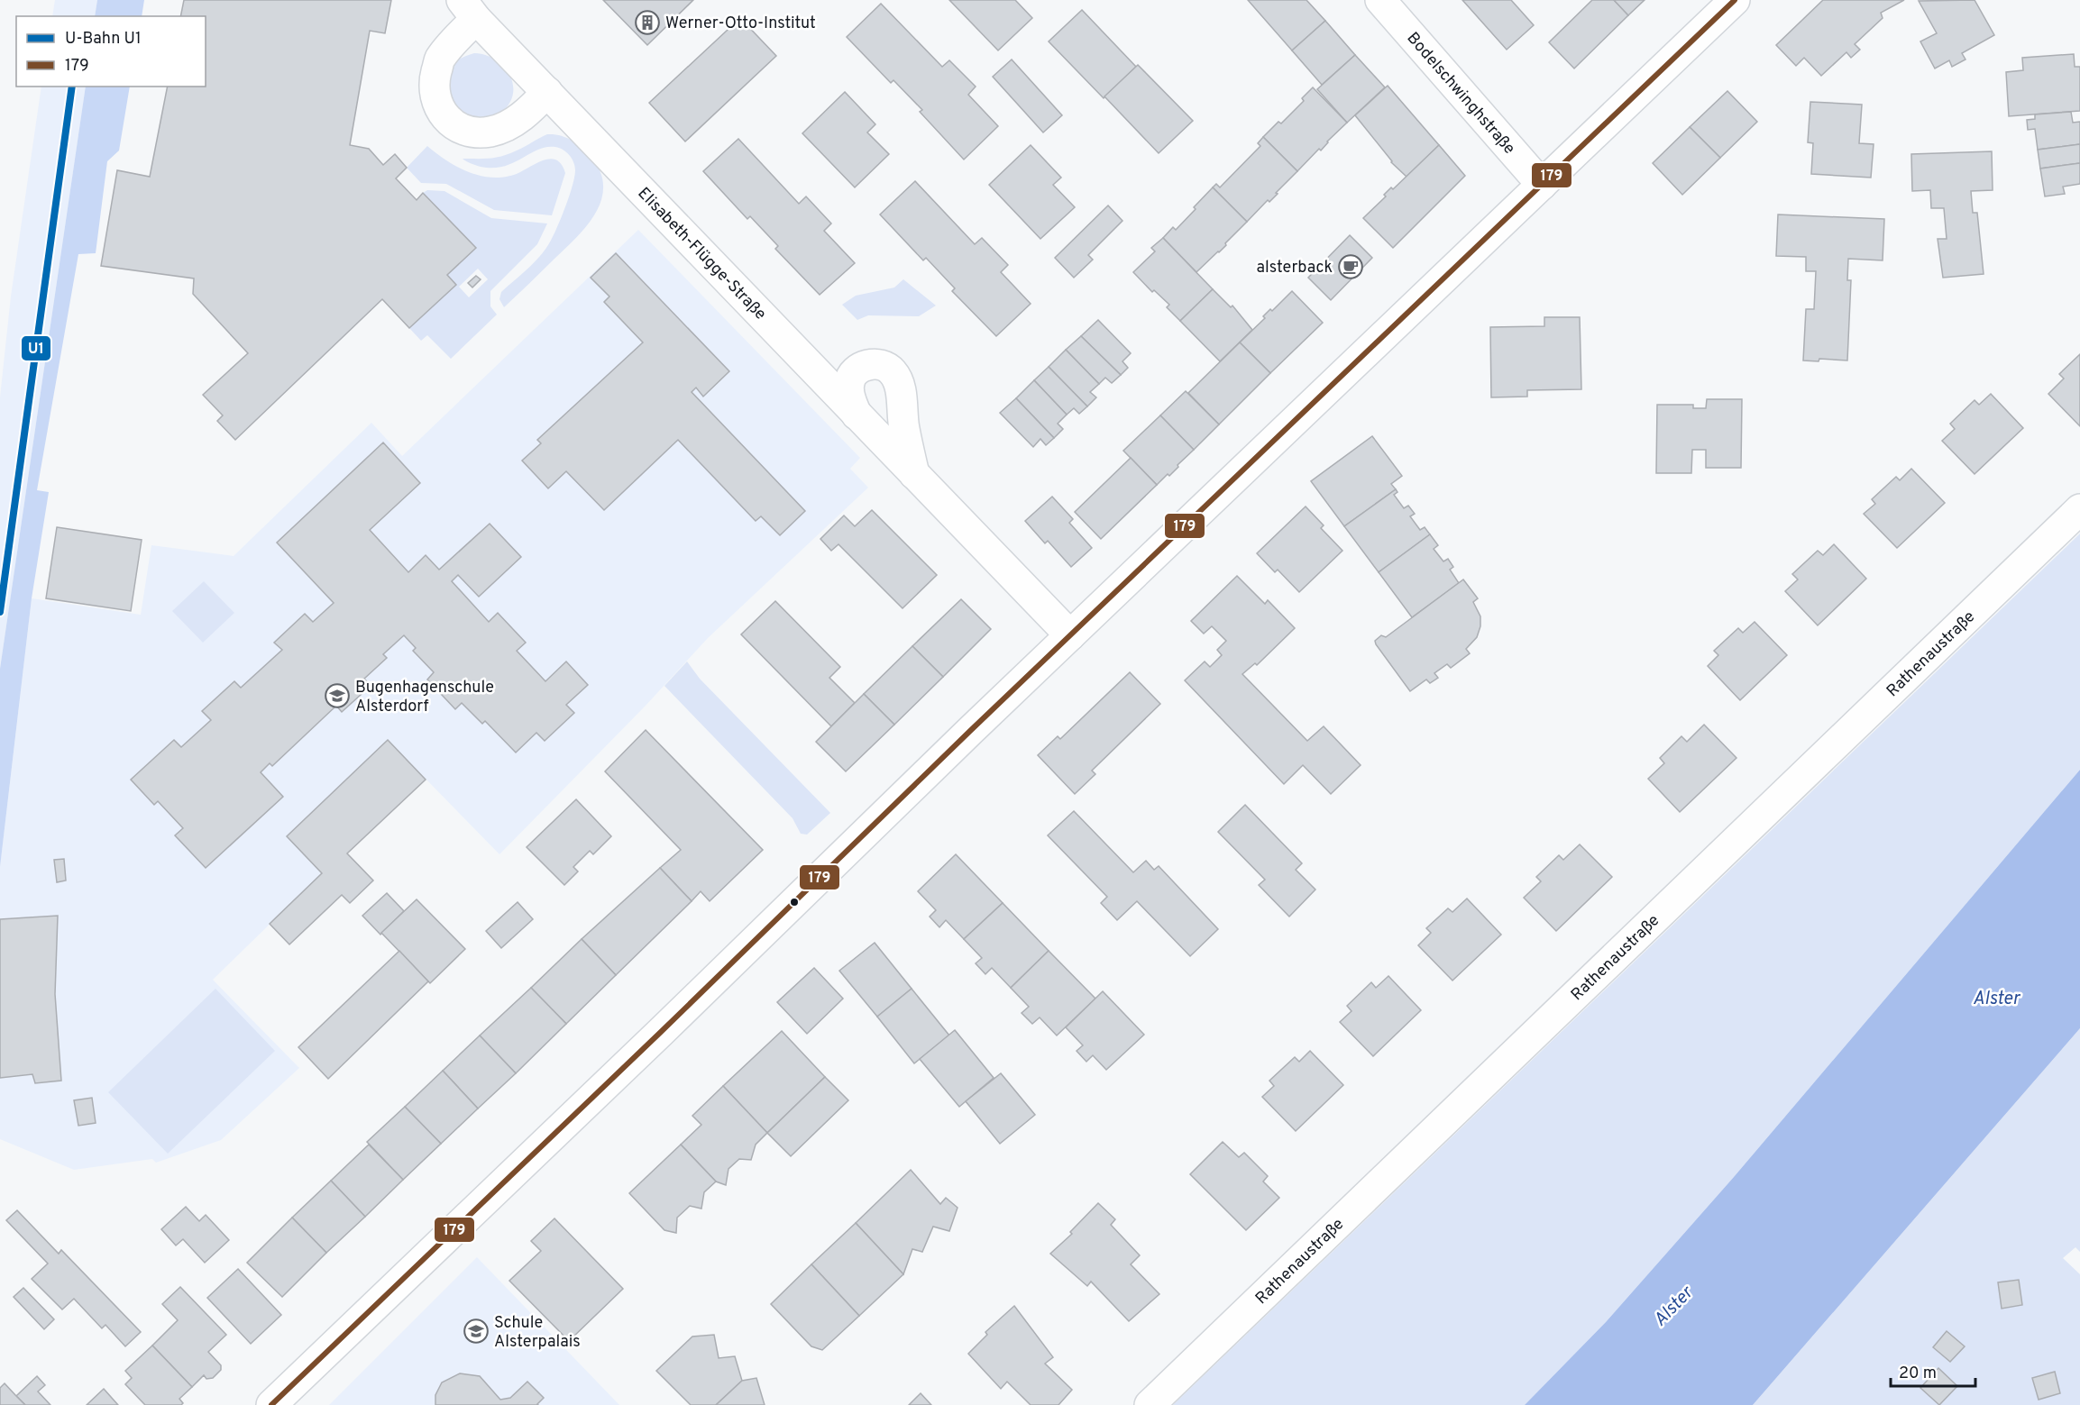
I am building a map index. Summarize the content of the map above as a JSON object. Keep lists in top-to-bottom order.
{
  "streets": {
    "street": ["Bodelschwinghstraße", "Elisabeth-Flügge-Straße", "Rathenaustraße"]
  },
  "water": ["Alster"],
  "places": {
    "building": ["Werner-Otto-Institut"],
    "cafe": ["alsterback"],
    "school or university": ["Bugenhagenschule Alsterdorf", "Schule Alsterpalais"]
  },
  "lines": ["transit line 179", "metro line U1"],
  "legend": ["U-Bahn U1", "179"],
  "scale_bar": "20 m"
}
